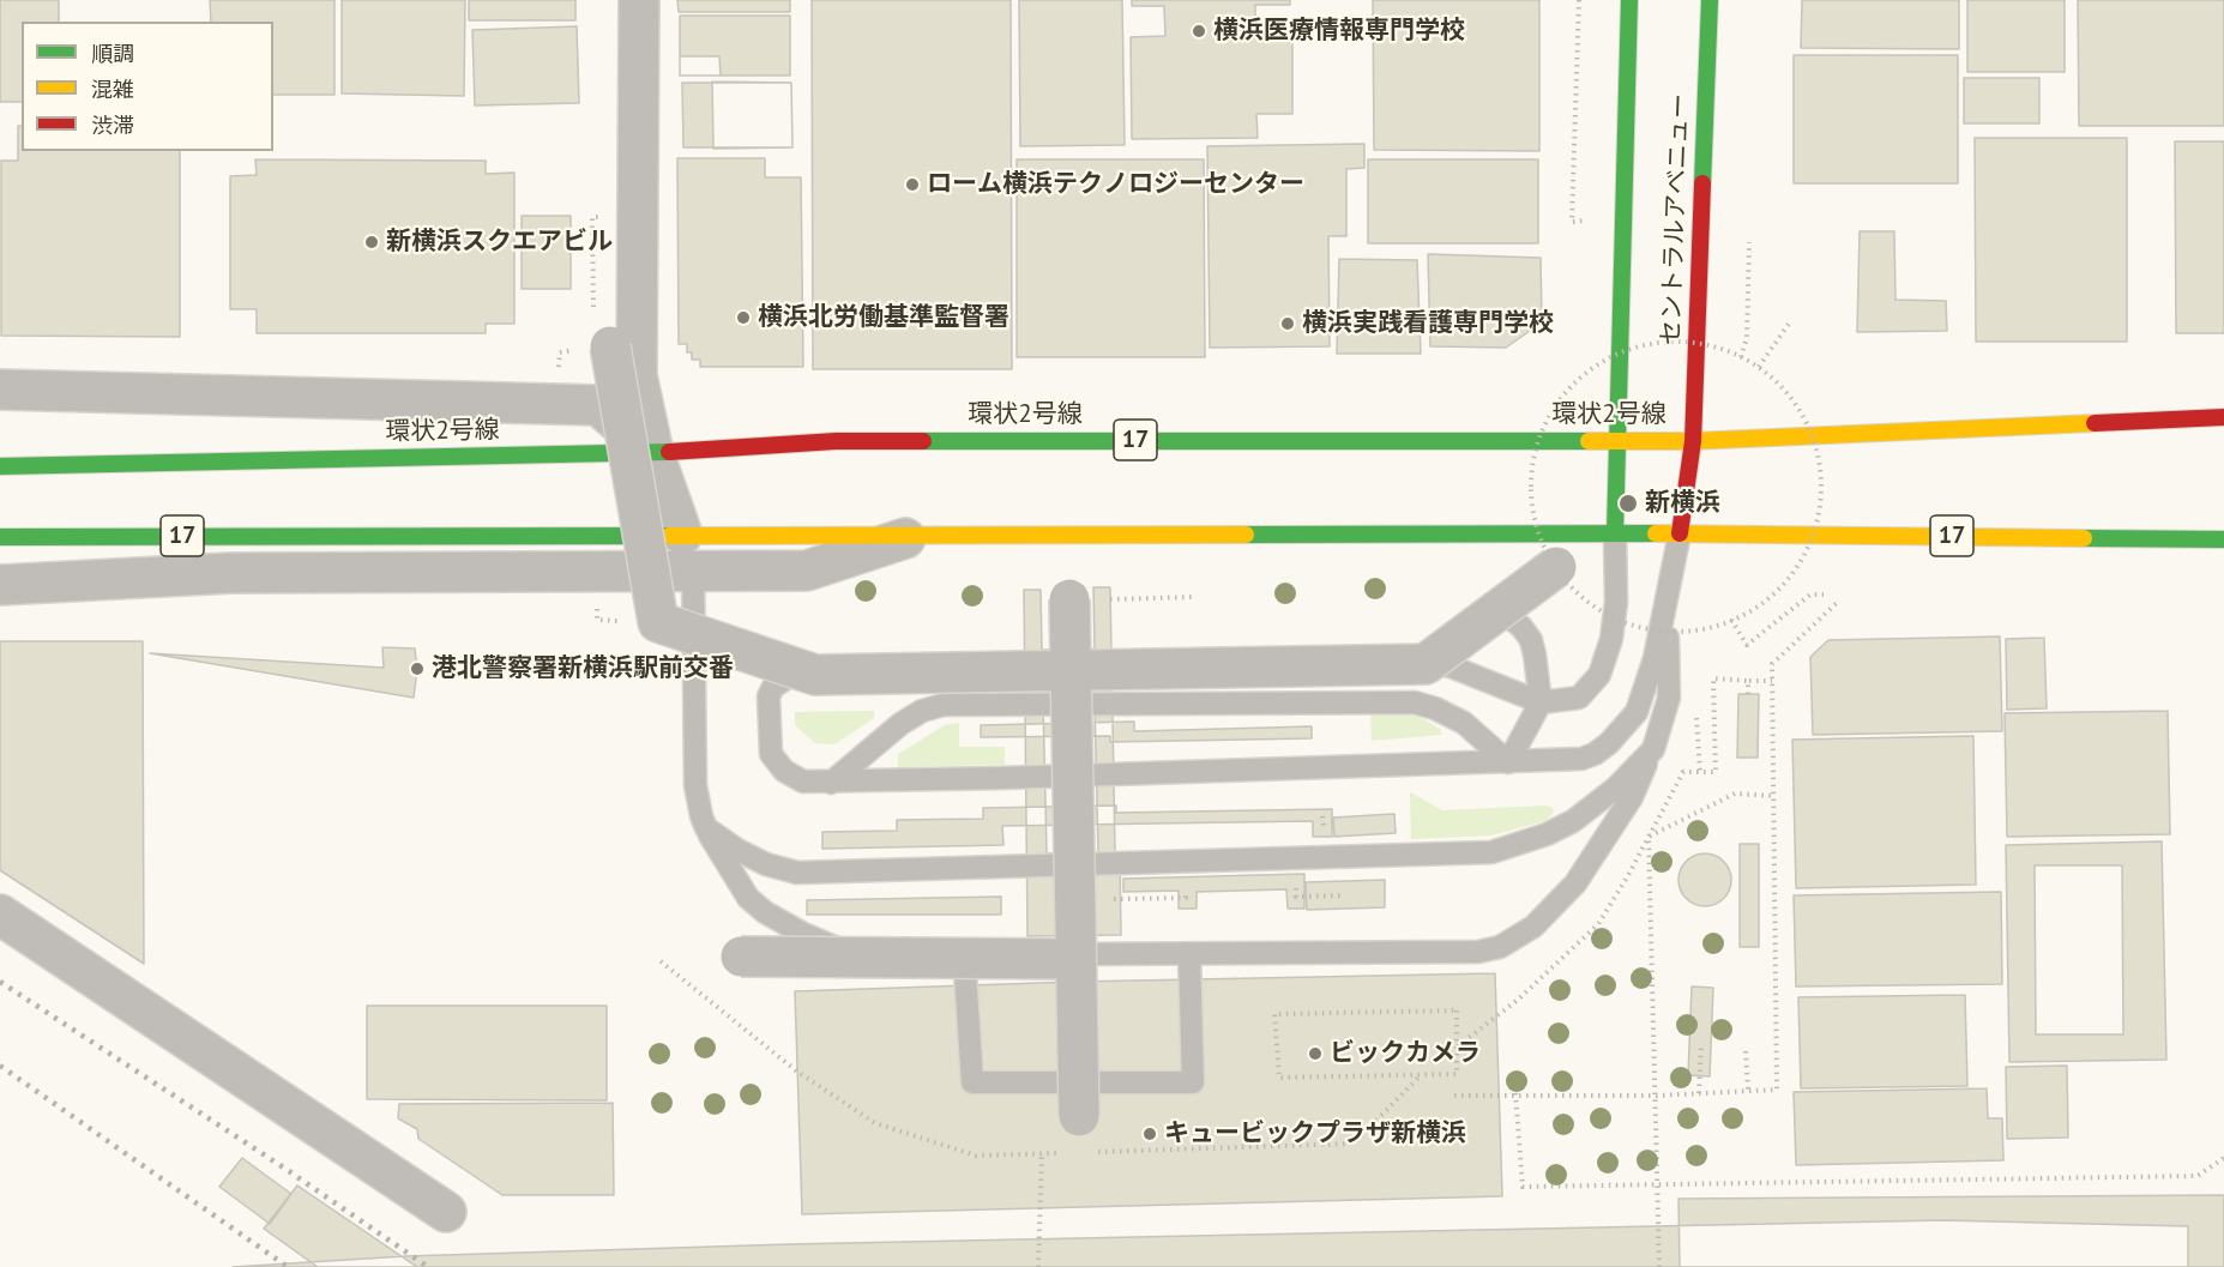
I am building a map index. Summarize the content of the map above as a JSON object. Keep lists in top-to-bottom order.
{
  "streets": {
    "main road": ["セントラルアベニュー", "環状2号線", "17"]
  },
  "crossings": [
    ["セントラルアベニュー", "環状2号線"],
    ["セントラルアベニュー", "17"]
  ],
  "places": [
    "横浜医療情報専門学校",
    "ローム横浜テクノロジーセンター",
    "新横浜スクエアビル",
    "横浜北労働基準監督署",
    "横浜実践看護専門学校",
    "新横浜",
    "港北警察署新横浜駅前交番",
    "ビックカメラ",
    "キュービックプラザ新横浜"
  ],
  "legend": ["順調", "混雑", "渋滞"]
}
